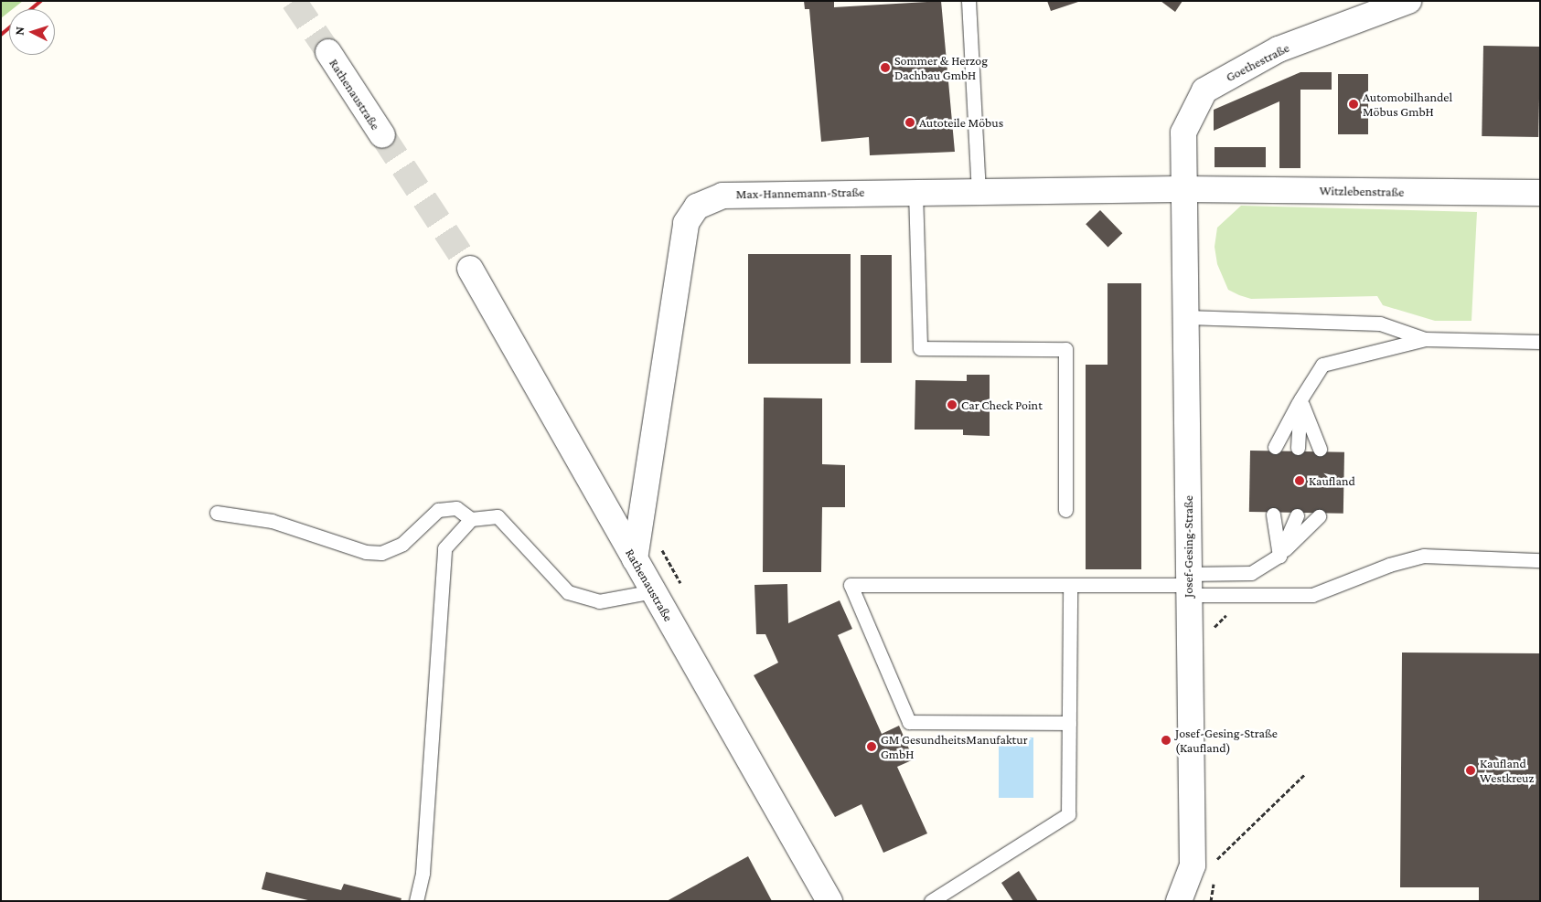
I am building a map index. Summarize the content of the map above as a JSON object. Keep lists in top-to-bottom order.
{
  "streets": {
    "street": [
      "Goethestraße",
      "Rathenaustraße",
      "Witzlebenstraße",
      "Max-Hannemann-Straße",
      "Josef-Gesing-Straße"
    ]
  },
  "crossings": [
    ["Goethestraße", "Witzlebenstraße"],
    ["Goethestraße", "Max-Hannemann-Straße"],
    ["Goethestraße", "Josef-Gesing-Straße"],
    ["Rathenaustraße", "Max-Hannemann-Straße"],
    ["Witzlebenstraße", "Max-Hannemann-Straße"],
    ["Witzlebenstraße", "Josef-Gesing-Straße"],
    ["Max-Hannemann-Straße", "Josef-Gesing-Straße"]
  ],
  "places": [
    "Sommer & Herzog Dachbau GmbH",
    "Automobilhandel Möbus GmbH",
    "Autoteile Möbus",
    "Car Check Point",
    "Kaufland",
    "Josef-Gesing-Straße (Kaufland)",
    "GM GesundheitsManufaktur GmbH",
    "Kaufland Westkreuz"
  ],
  "north": "left"
}
